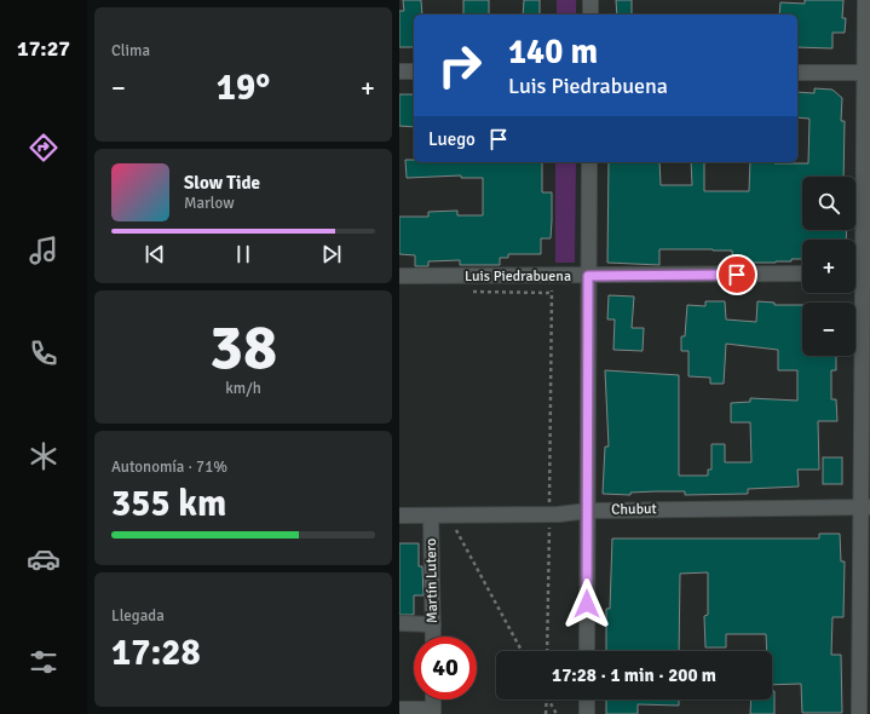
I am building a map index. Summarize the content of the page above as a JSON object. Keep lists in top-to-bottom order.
{
  "streets": {
    "street": ["Luis Piedrabuena", "Chubut", "Martín Lutero"]
  },
  "crossings": [
    ["Chubut", "Martín Lutero"]
  ],
  "page": {
    "tabs": "17:27",
    "tile": [
      "Clima",
      ["38", "km/h"],
      ["Autonomía · 71%", "355 km"],
      ["Llegada", "17:28"]
    ],
    "turn": ["140 m", "Luis Piedrabuena"],
    "heat": ["−", "19°", "+"],
    "then": "Luego",
    "song": ["Slow Tide", "Marlow"],
    "map_buttons": ["+", "−"],
    "limit": "40",
    "trip": "17:28 · 1 min · 200 m"
  }
}
